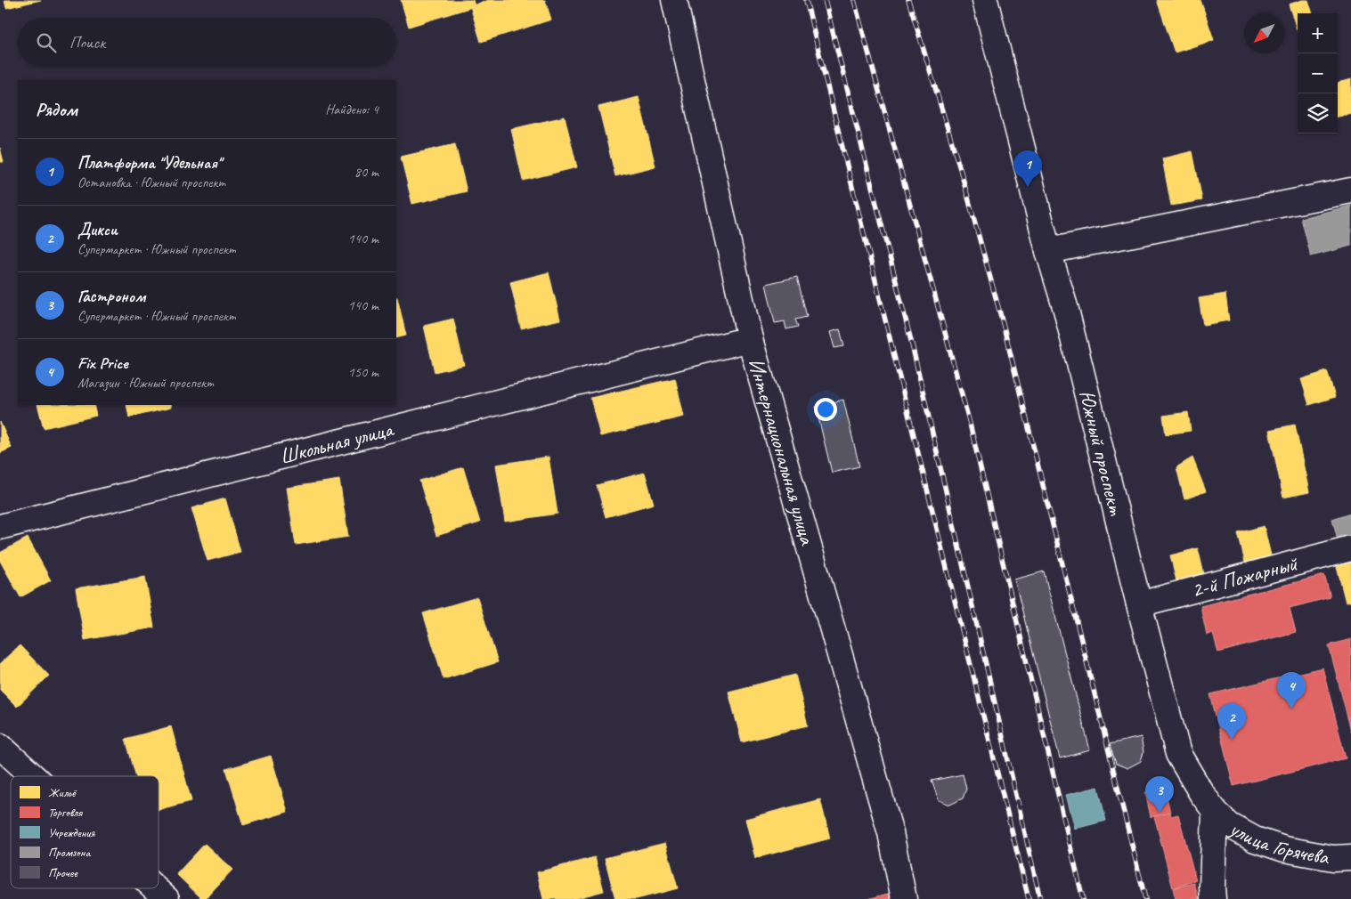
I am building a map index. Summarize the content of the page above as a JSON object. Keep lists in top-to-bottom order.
{
  "streets": {
    "street": [
      "Школьная улица",
      "Интернациональная улица",
      "Южный проспект",
      "2-й Пожарный",
      "улица Горячева"
    ]
  },
  "crossings": [
    ["Школьная улица", "Интернациональная улица"],
    ["Южный проспект", "2-й Пожарный"],
    ["Южный проспект", "улица Горячева"]
  ],
  "legend": [
    "Жильё",
    "Торговля",
    "Учреждения",
    "Промзона",
    "Прочее"
  ],
  "north": "bottom left",
  "page": {
    "map_buttons": ["+", "−"],
    "search": "Поиск",
    "heading": ["Рядом", "Найдено: 4"],
    "list": [
      {
        "mark": "1",
        "name": "Платформа \"Удельная\"",
        "note": "Остановка · Южный проспект",
        "value": "80 m"
      },
      {
        "mark": "2",
        "name": "Дикси",
        "note": "Супермаркет · Южный проспект",
        "value": "140 m"
      },
      {
        "mark": "3",
        "name": "Гастроном",
        "note": "Супермаркет · Южный проспект",
        "value": "140 m"
      },
      {
        "mark": "4",
        "name": "Fix Price",
        "note": "Магазин · Южный проспект",
        "value": "150 m"
      }
    ],
    "pins": [
      "1",
      "4",
      "2",
      "3"
    ]
  }
}
